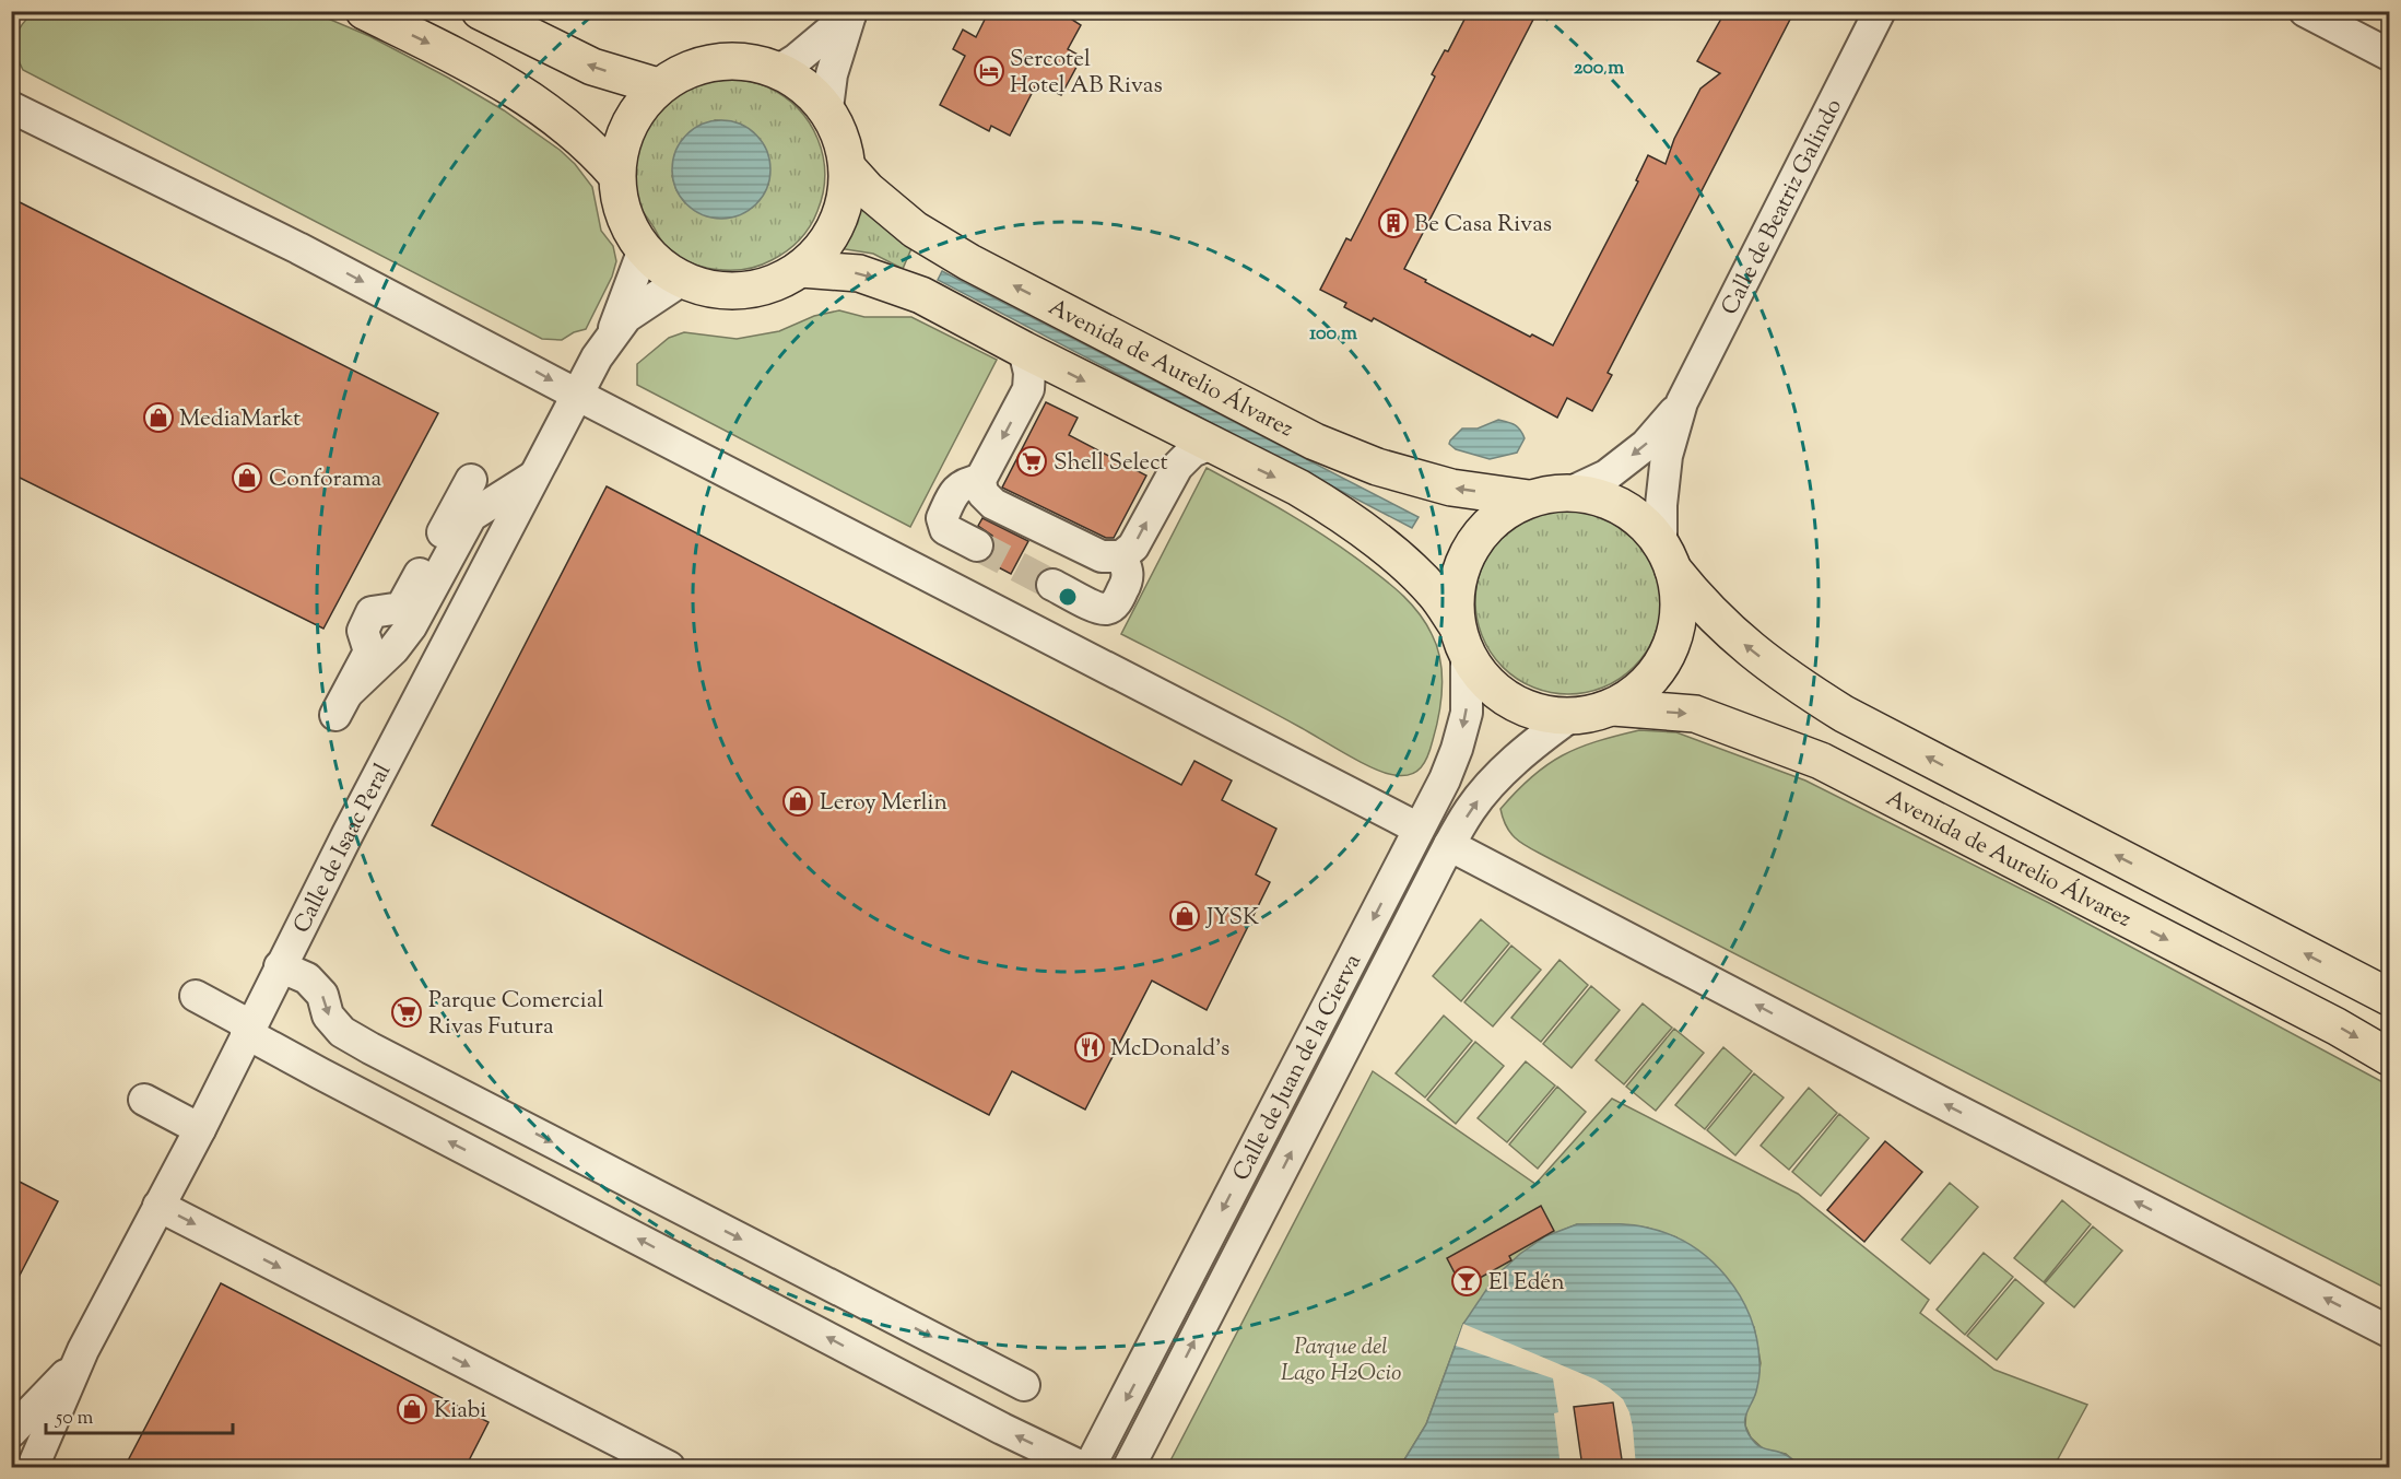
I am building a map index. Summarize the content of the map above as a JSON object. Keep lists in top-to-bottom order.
{
  "streets": {
    "main road": ["Avenida de Aurelio Álvarez"],
    "street": ["Calle de Beatriz Galindo", "Calle de Isaac Peral", "Calle de Juan de la Cierva"]
  },
  "crossings": [
    ["Calle de Beatriz Galindo", "Avenida de Aurelio Álvarez"],
    ["Calle de Beatriz Galindo", "Calle de Juan de la Cierva"],
    ["Avenida de Aurelio Álvarez", "Calle de Isaac Peral"],
    ["Avenida de Aurelio Álvarez", "Calle de Juan de la Cierva"]
  ],
  "parks": ["Parque del Lago H2Ocio"],
  "places": {
    "hotel": ["Sercotel Hotel AB Rivas"],
    "building": ["Be Casa Rivas"],
    "shop": [
      "MediaMarkt",
      "Conforama",
      "Leroy Merlin",
      "JYSK",
      "Kiabi"
    ],
    "supermarket": ["Shell Select", "Parque Comercial Rivas Futura"],
    "restaurant": ["McDonald's"],
    "bar": ["El Edén"]
  },
  "scale_bar": "50 m",
  "rings": ["200 m", "100 m"]
}
